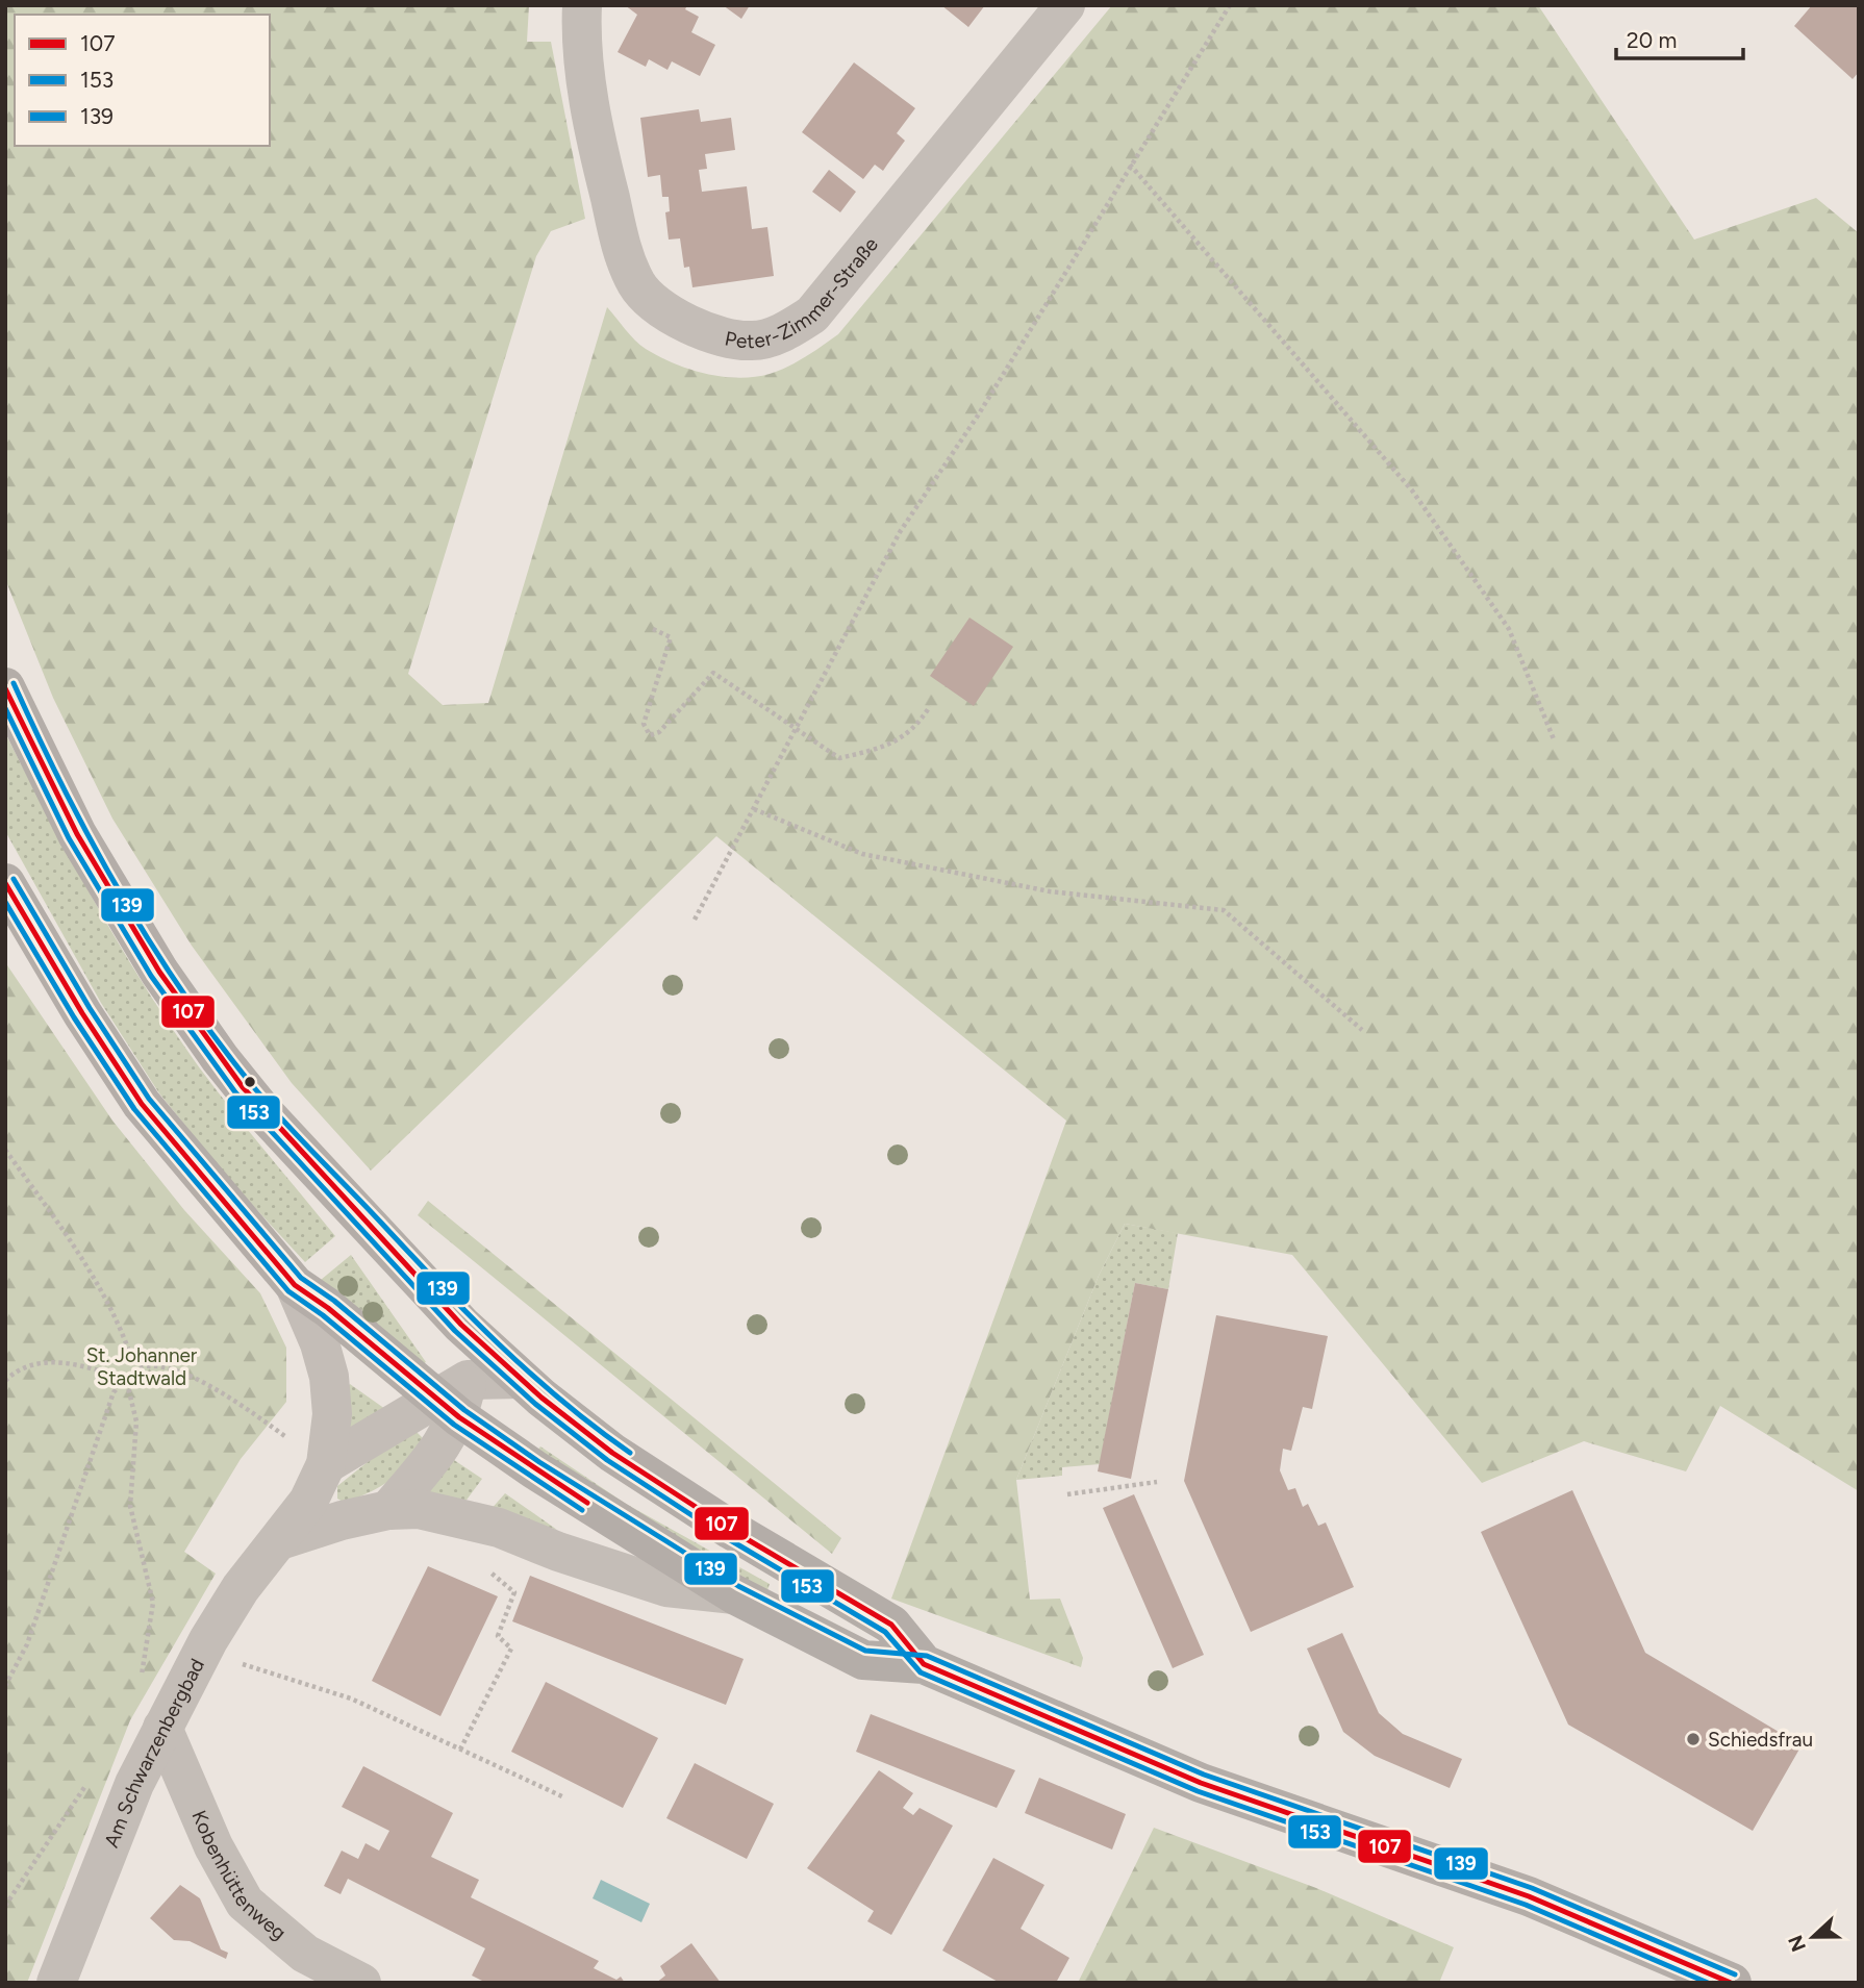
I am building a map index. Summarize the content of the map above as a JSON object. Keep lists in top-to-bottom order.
{
  "streets": {
    "street": ["Peter-Zimmer-Straße", "Am Schwarzenbergbad", "Kobenhüttenweg"]
  },
  "crossings": [
    ["Am Schwarzenbergbad", "Kobenhüttenweg"]
  ],
  "parks": ["St. Johanner Stadtwald"],
  "places": ["Schiedsfrau"],
  "lines": ["transit line 139", "transit line 107", "transit line 153"],
  "legend": ["107", "153", "139"],
  "scale_bar": "20 m",
  "north": "left"
}
